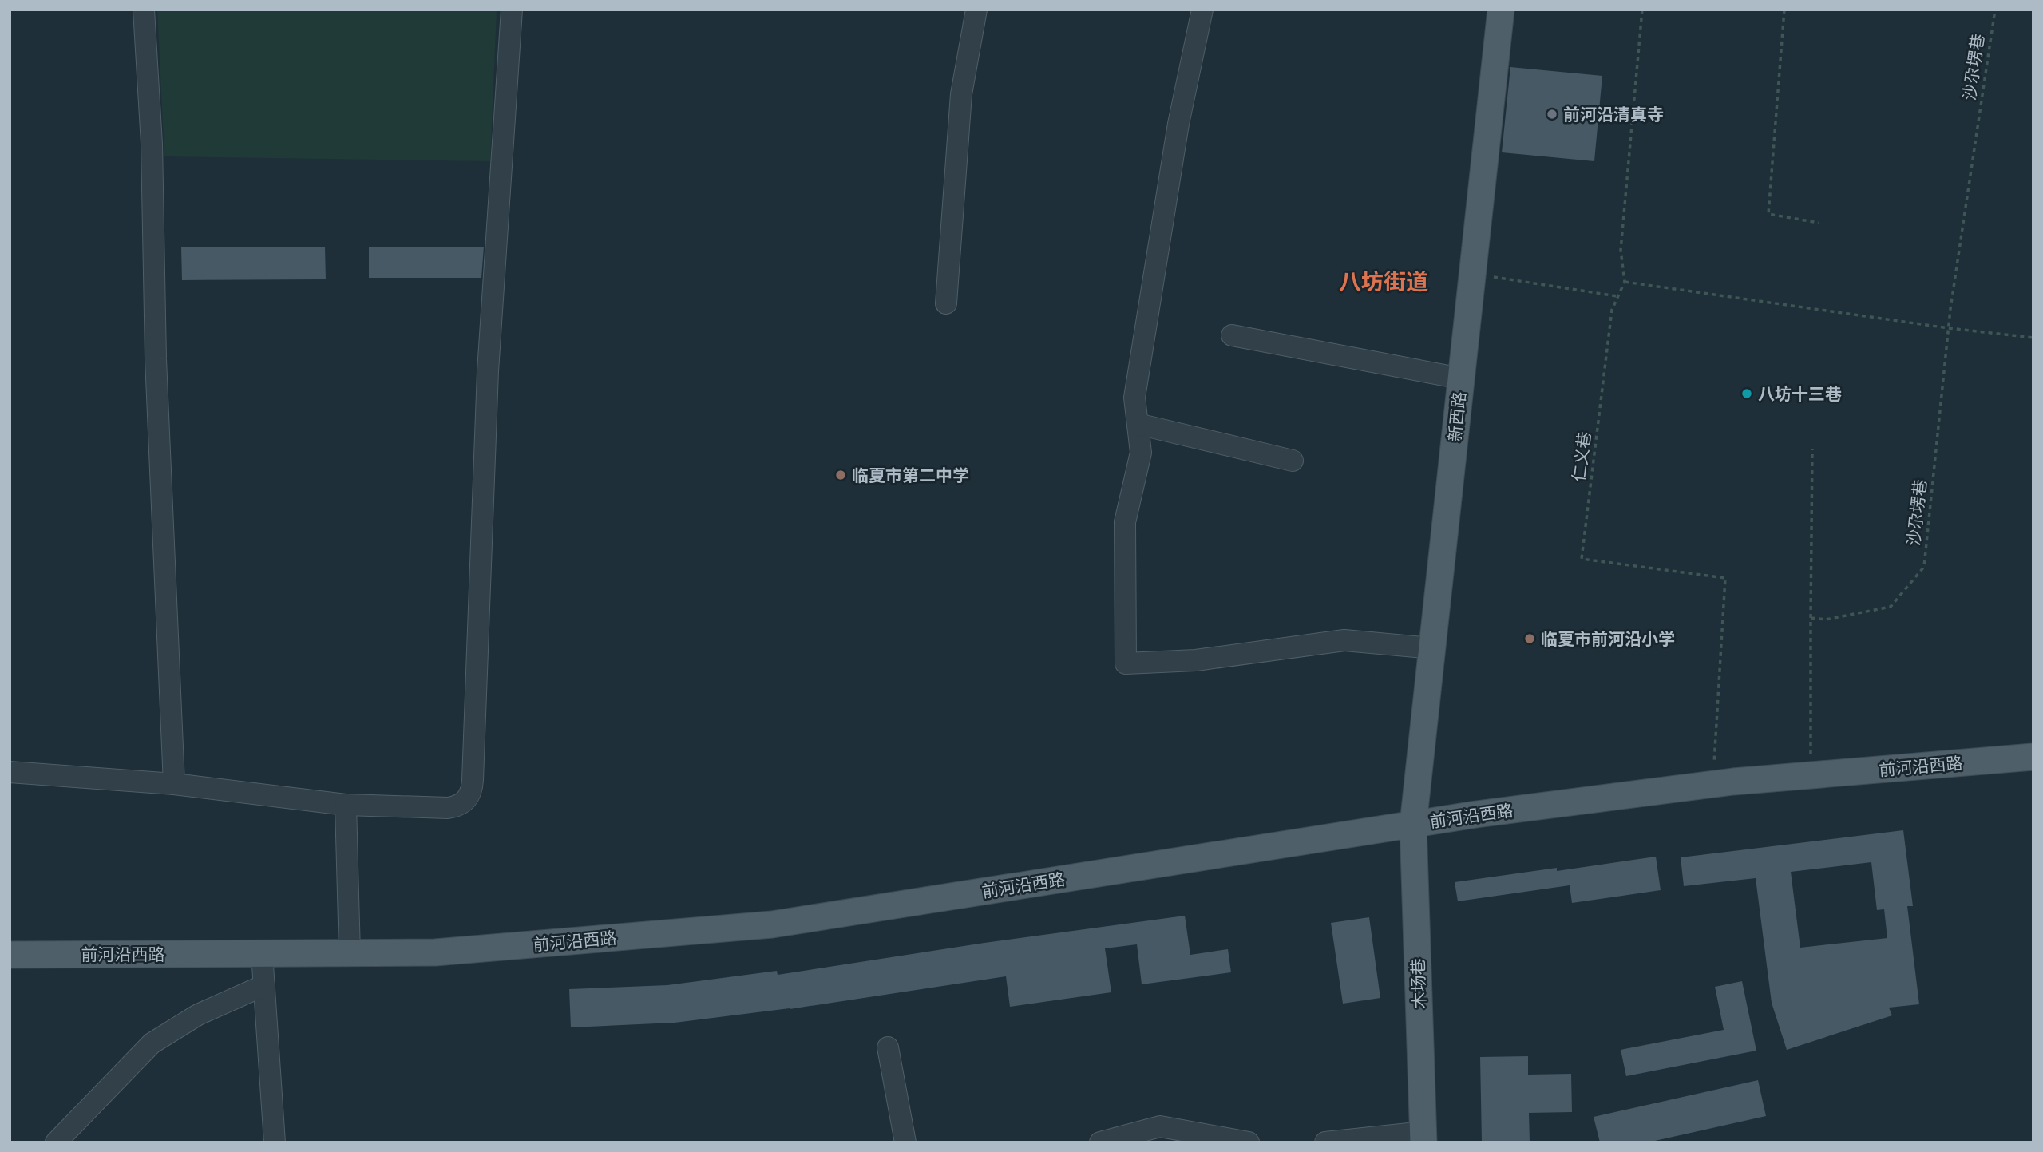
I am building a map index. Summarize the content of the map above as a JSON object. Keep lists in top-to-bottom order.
{
  "streets": {
    "main road": ["新西路", "前河沿西路", "木场巷"],
    "path": ["沙尕塄巷", "仁义巷"]
  },
  "crossings": [
    ["新西路", "前河沿西路"],
    ["新西路", "木场巷"],
    ["仁义巷", "前河沿西路"],
    ["前河沿西路", "木场巷"]
  ],
  "districts": ["八坊街道"],
  "places": [
    "前河沿清真寺",
    "八坊十三巷",
    "临夏市第二中学",
    "临夏市前河沿小学"
  ]
}
